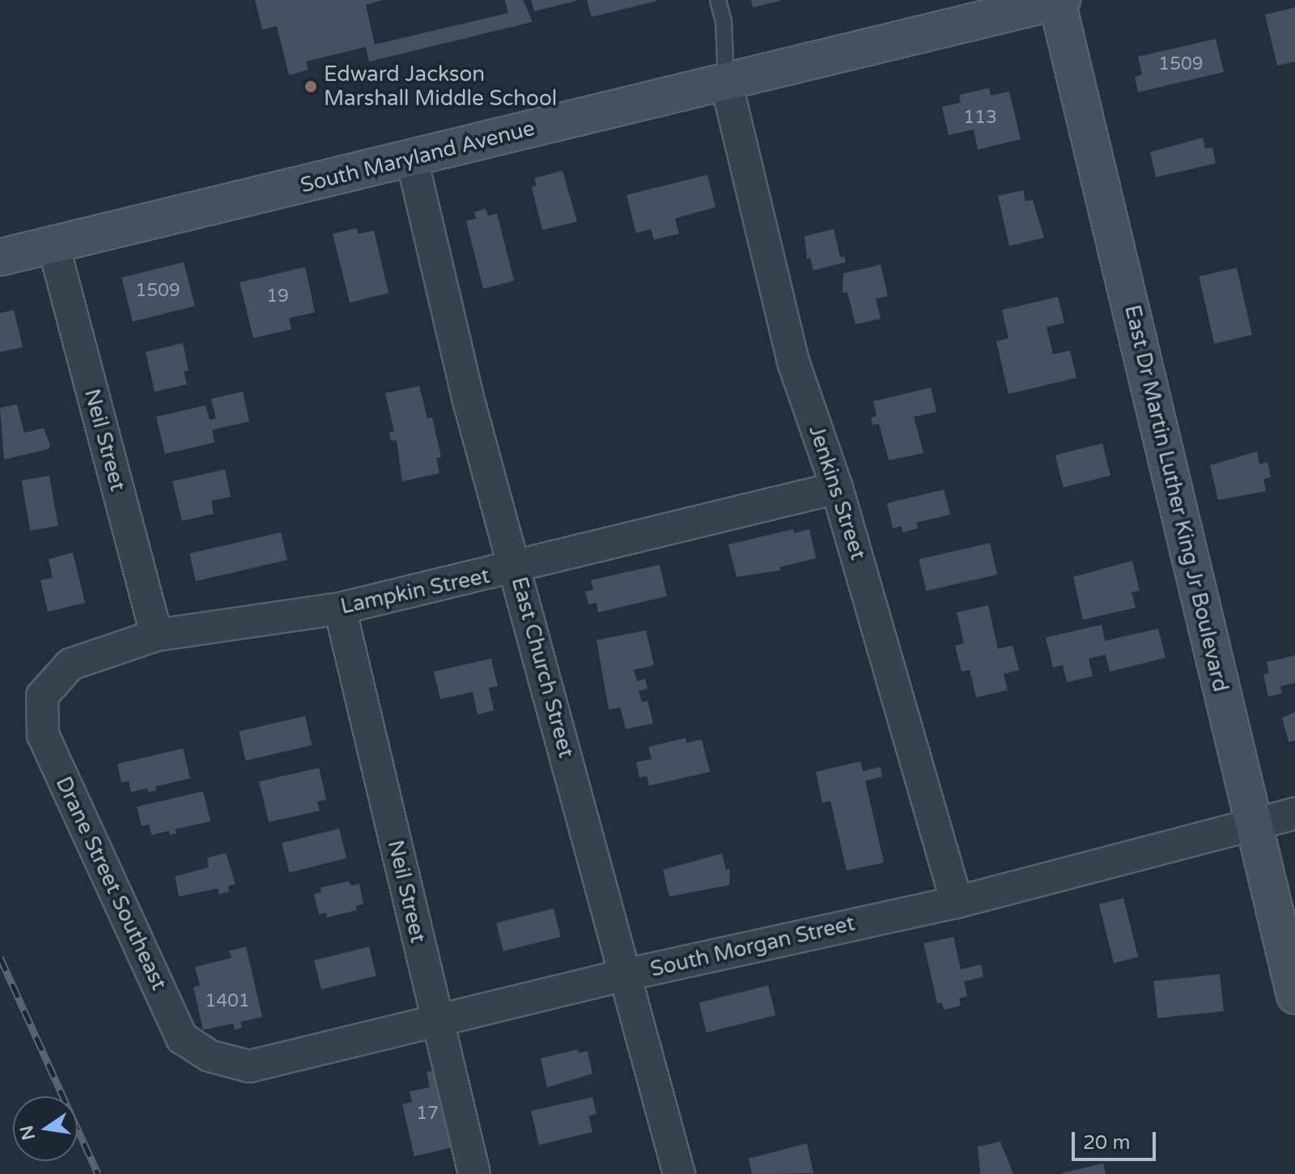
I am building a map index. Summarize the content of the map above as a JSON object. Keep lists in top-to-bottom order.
{
  "streets": {
    "street": [
      "South Maryland Avenue",
      "Neil Street",
      "Jenkins Street",
      "East Dr Martin Luther King Jr Boulevard",
      "Lampkin Street",
      "East Church Street",
      "Drane Street Southeast",
      "South Morgan Street"
    ]
  },
  "crossings": [
    ["South Maryland Avenue", "Neil Street"],
    ["South Maryland Avenue", "Jenkins Street"],
    ["South Maryland Avenue", "East Dr Martin Luther King Jr Boulevard"],
    ["South Maryland Avenue", "East Church Street"],
    ["Neil Street", "Lampkin Street"],
    ["Neil Street", "South Morgan Street"],
    ["Jenkins Street", "Lampkin Street"],
    ["Jenkins Street", "South Morgan Street"],
    ["East Dr Martin Luther King Jr Boulevard", "South Morgan Street"],
    ["Lampkin Street", "East Church Street"],
    ["Lampkin Street", "Drane Street Southeast"],
    ["East Church Street", "South Morgan Street"],
    ["Drane Street Southeast", "South Morgan Street"]
  ],
  "places": ["Edward Jackson Marshall Middle School"],
  "house_numbers": [
    "1509",
    "113",
    "1509",
    "19",
    "1401",
    "17"
  ],
  "scale_bar": "20 m",
  "north": "left"
}
